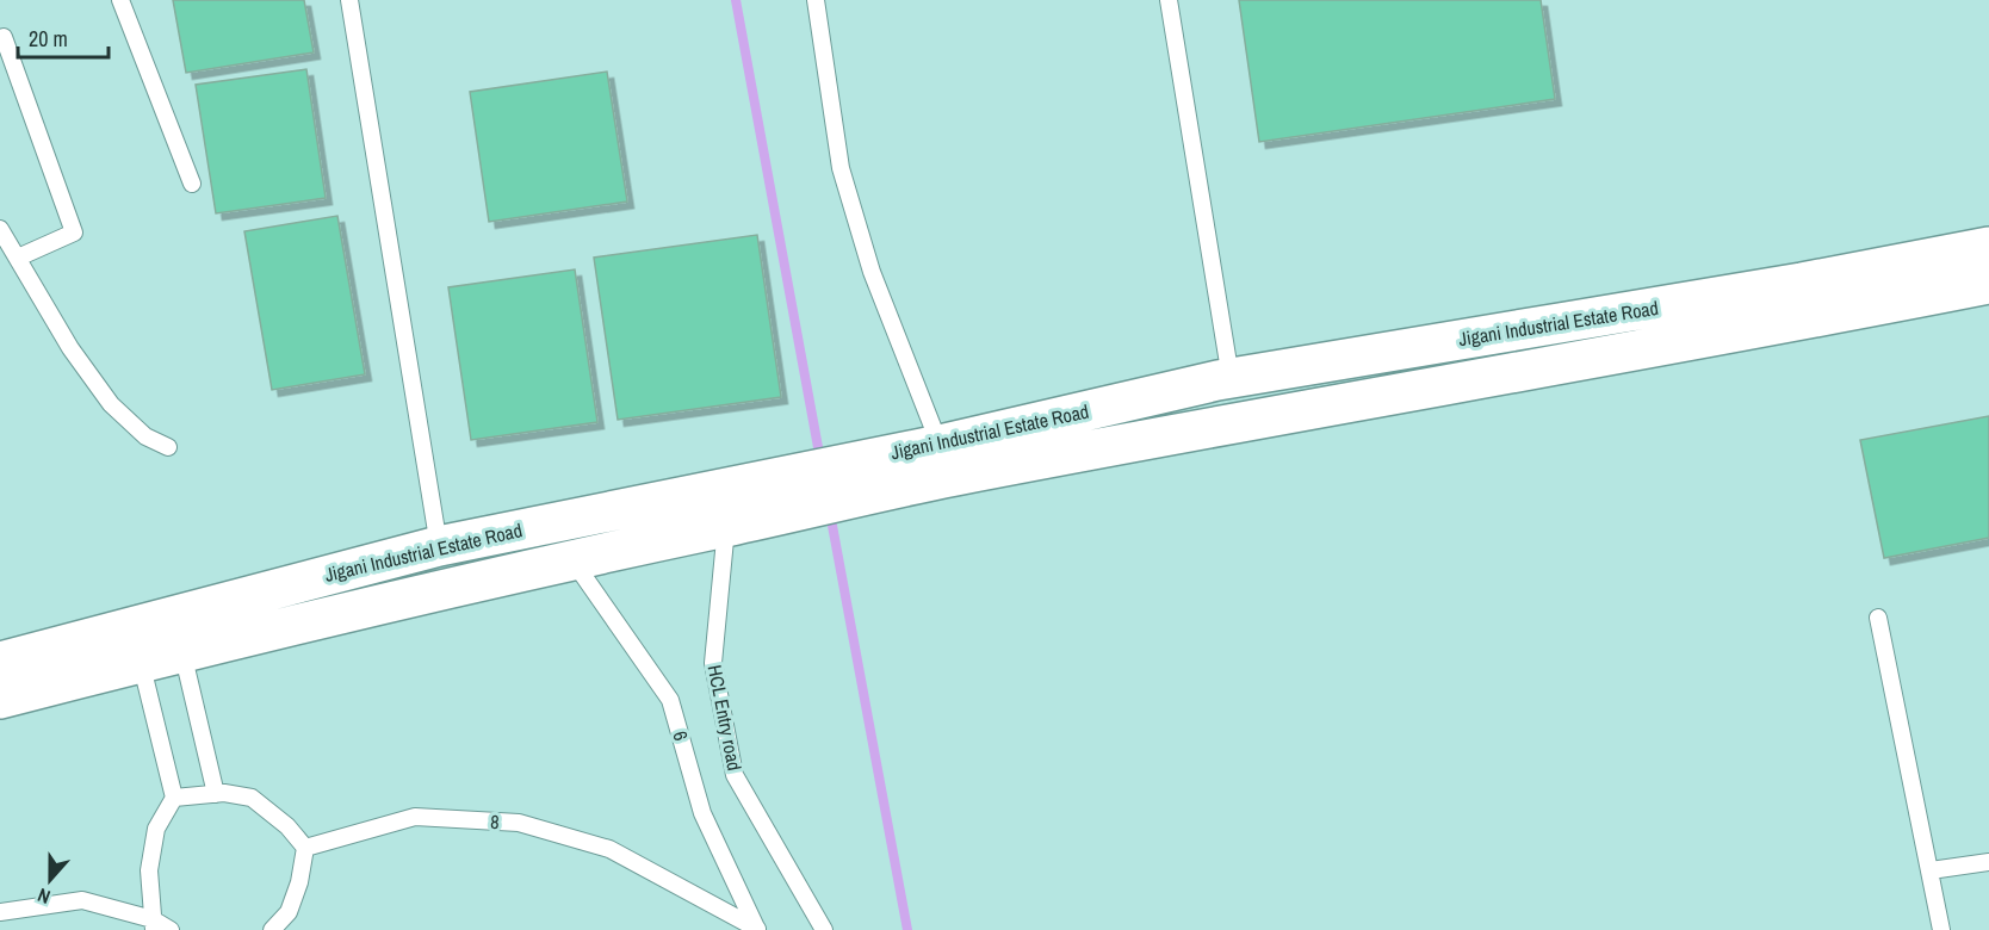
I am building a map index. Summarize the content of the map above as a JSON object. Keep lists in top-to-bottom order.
{
  "streets": {
    "main road": ["Jigani Industrial Estate Road"],
    "lane": ["HCL Entry road", "6", "8"]
  },
  "crossings": [
    ["Jigani Industrial Estate Road", "HCL Entry road"],
    ["Jigani Industrial Estate Road", "6"],
    ["6", "8"]
  ],
  "scale_bar": "20 m",
  "north": "bottom"
}
